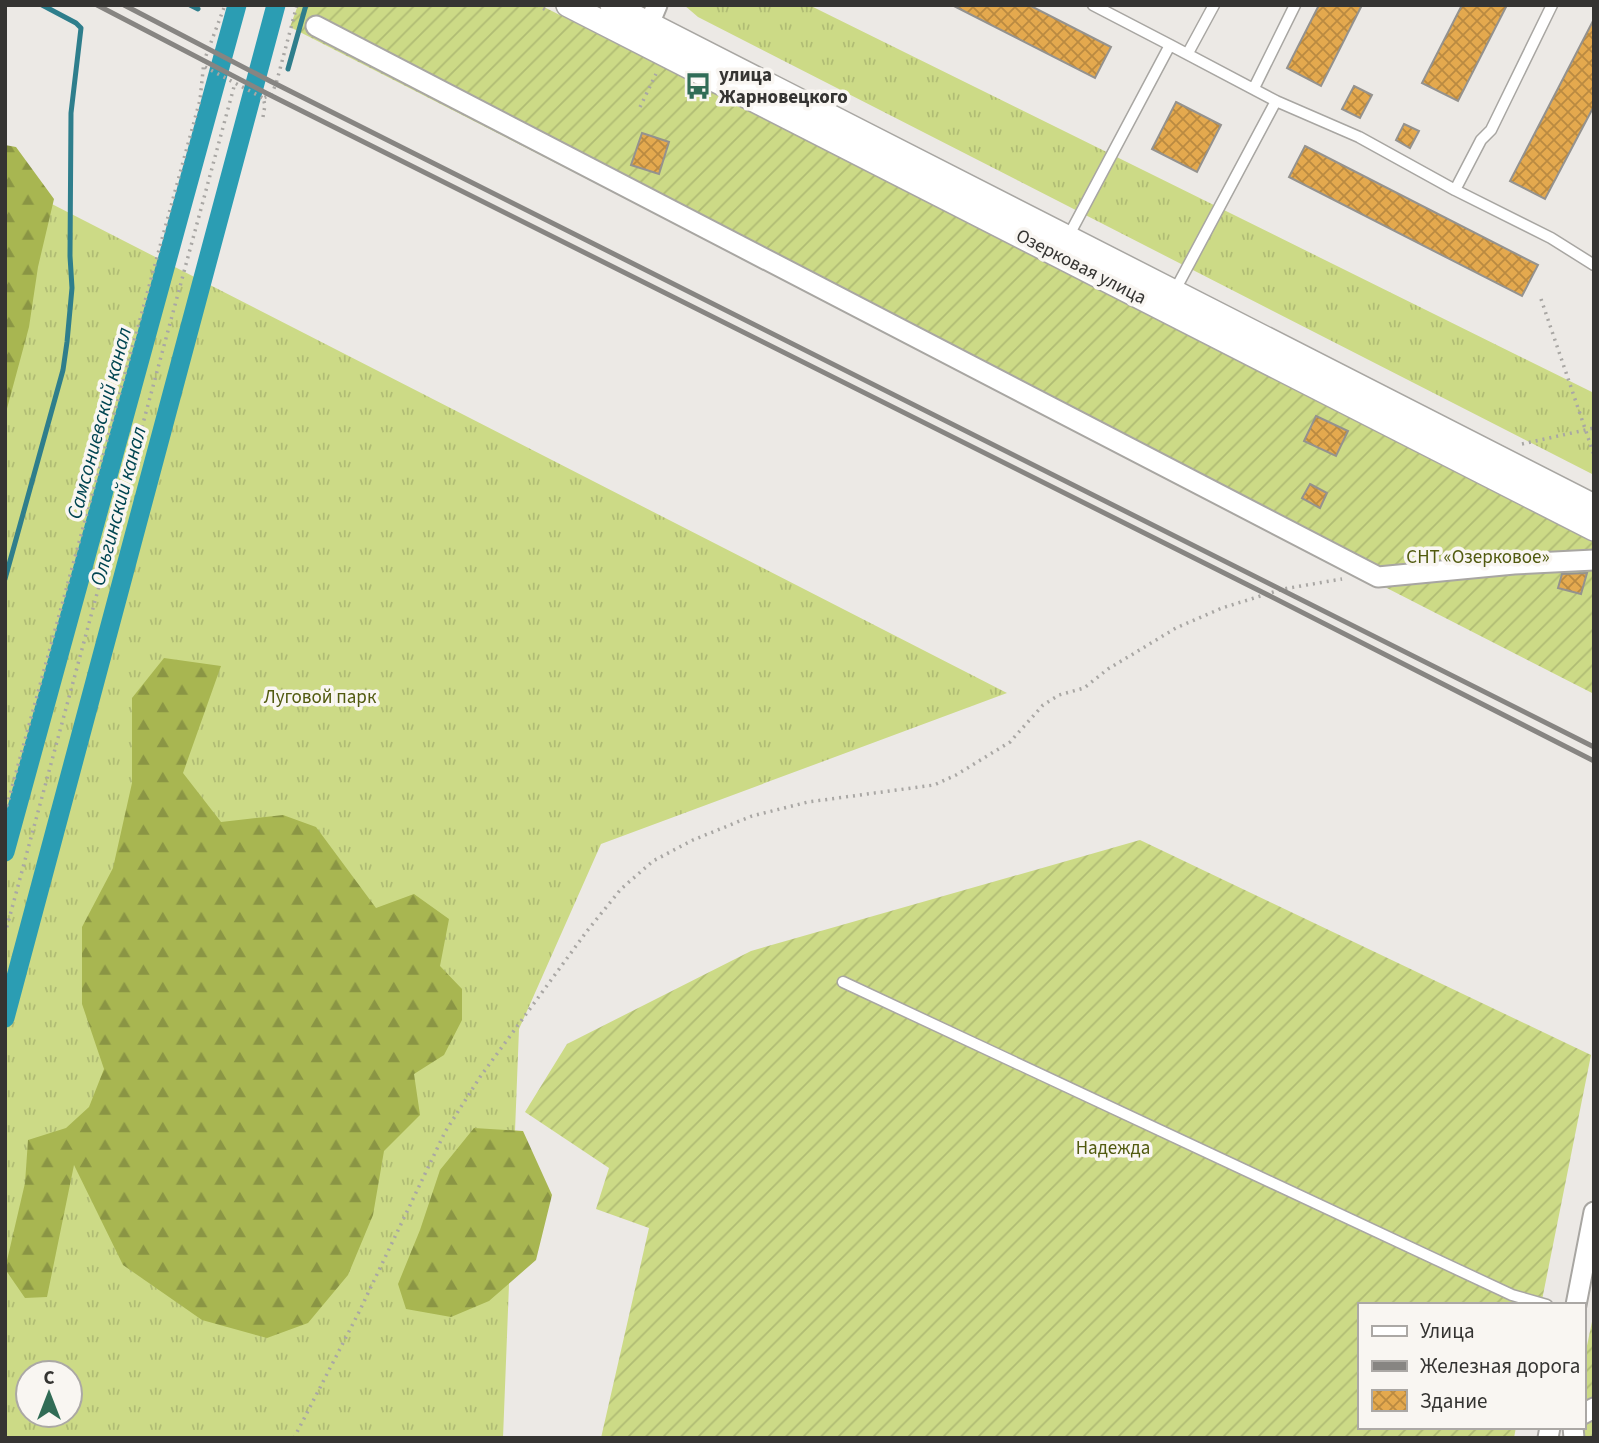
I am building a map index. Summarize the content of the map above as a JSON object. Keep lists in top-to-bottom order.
{
  "streets": {
    "street": ["Озерковая улица"]
  },
  "water": ["Самсониевский канал", "Ольгинский канал"],
  "parks": ["СНТ «Озерковое»", "Луговой парк", "Надежда"],
  "places": {
    "bus stop": ["улица Жарновецкого"]
  },
  "legend": ["Улица", "Железная дорога", "Здание"],
  "north": "top"
}
